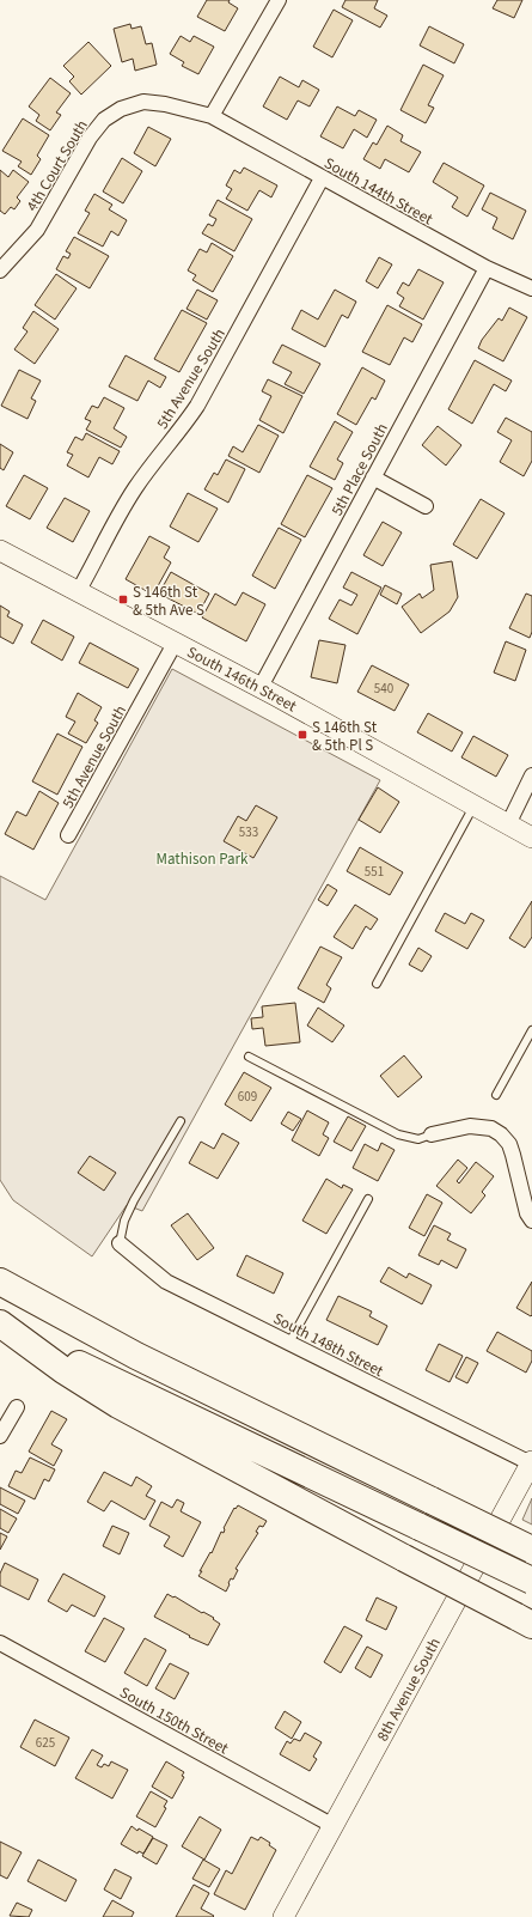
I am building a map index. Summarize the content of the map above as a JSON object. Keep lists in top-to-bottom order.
{
  "streets": {
    "street": [
      "4th Court South",
      "South 144th Street",
      "5th Avenue South",
      "5th Place South",
      "South 146th Street",
      "South 148th Street",
      "8th Avenue South",
      "South 150th Street"
    ]
  },
  "crossings": [
    ["4th Court South", "South 144th Street"],
    ["South 144th Street", "5th Avenue South"],
    ["South 144th Street", "5th Place South"],
    ["5th Avenue South", "South 146th Street"],
    ["5th Place South", "South 146th Street"],
    ["South 148th Street", "8th Avenue South"],
    ["8th Avenue South", "South 150th Street"]
  ],
  "parks": ["Mathison Park"],
  "places": {
    "transit": ["S 146th St & 5th Ave S", "S 146th St & 5th Pl S"]
  },
  "house_numbers": [
    "540",
    "533",
    "551",
    "609",
    "625"
  ]
}
